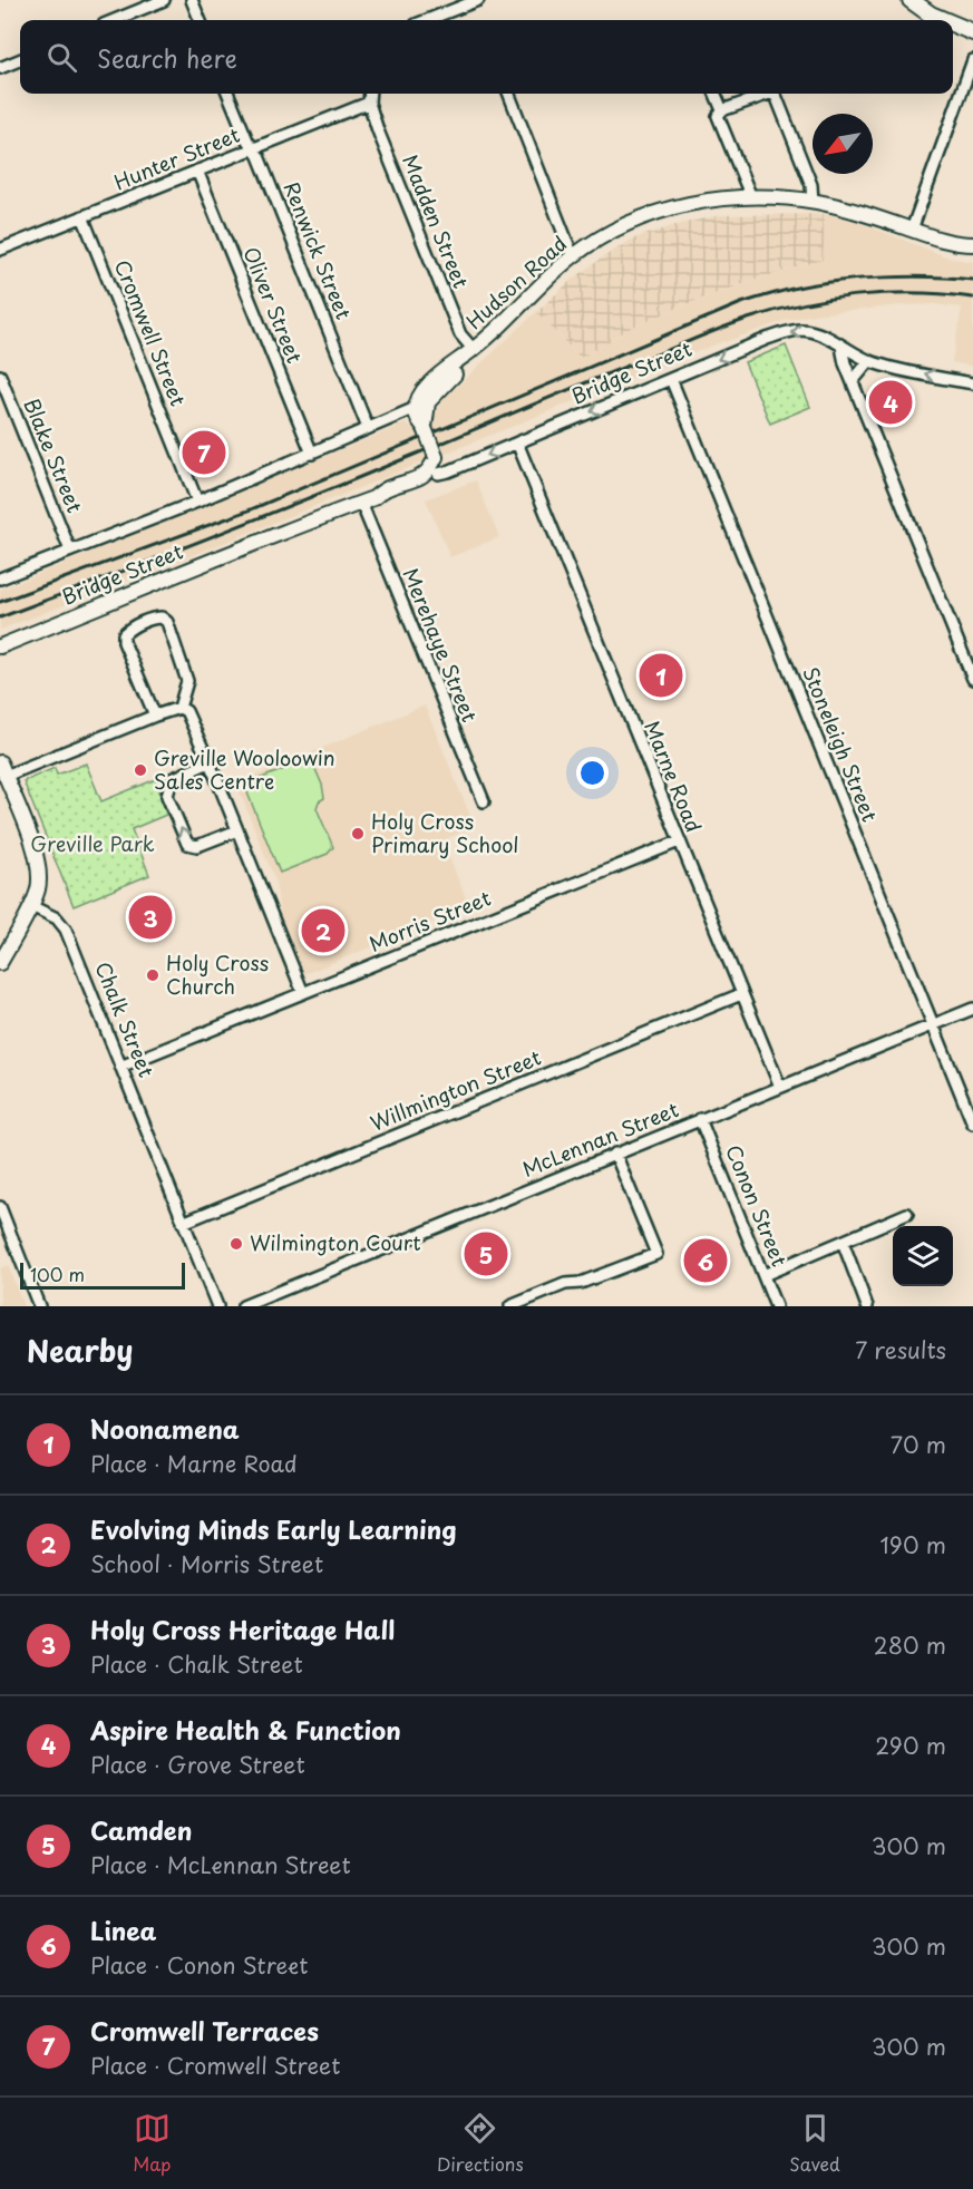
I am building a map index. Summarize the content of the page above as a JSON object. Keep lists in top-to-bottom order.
{
  "streets": {
    "main road": ["Hudson Road", "Bridge Street"],
    "street": [
      "Hunter Street",
      "Madden Street",
      "Renwick Street",
      "Oliver Street",
      "Cromwell Street",
      "Blake Street",
      "Merehaye Street",
      "Stoneleigh Street",
      "Marne Road",
      "Morris Street",
      "Chalk Street",
      "Willmington Street",
      "McLennan Street",
      "Conon Street"
    ]
  },
  "crossings": [
    ["Hunter Street", "Madden Street"],
    ["Hunter Street", "Renwick Street"],
    ["Hunter Street", "Oliver Street"],
    ["Hunter Street", "Cromwell Street"],
    ["Madden Street", "Hudson Road"],
    ["Bridge Street", "Merehaye Street"],
    ["Bridge Street", "Stoneleigh Street"],
    ["Bridge Street", "Marne Road"],
    ["Stoneleigh Street", "McLennan Street"],
    ["Marne Road", "Morris Street"],
    ["Marne Road", "Willmington Street"],
    ["Marne Road", "McLennan Street"],
    ["Morris Street", "Chalk Street"],
    ["Chalk Street", "Willmington Street"],
    ["McLennan Street", "Conon Street"]
  ],
  "one_way": ["Bridge Street"],
  "parks": ["Greville Park"],
  "places": [
    "Greville Wooloowin Sales Centre",
    "Holy Cross Primary School",
    "Holy Cross Church",
    "Wilmington Court"
  ],
  "scale_bar": "100 m",
  "north": "bottom left",
  "page": {
    "search": "Search here",
    "pins": [
      "4",
      "7",
      "1",
      "3",
      "2",
      "5",
      "6"
    ],
    "scale": "100 m",
    "heading": ["Nearby", "7 results"],
    "list": [
      {
        "mark": "1",
        "name": "Noonamena",
        "note": "Place · Marne Road",
        "value": "70 m"
      },
      {
        "mark": "2",
        "name": "Evolving Minds Early Learning",
        "note": "School · Morris Street",
        "value": "190 m"
      },
      {
        "mark": "3",
        "name": "Holy Cross Heritage Hall",
        "note": "Place · Chalk Street",
        "value": "280 m"
      },
      {
        "mark": "4",
        "name": "Aspire Health & Function",
        "note": "Place · Grove Street",
        "value": "290 m"
      },
      {
        "mark": "5",
        "name": "Camden",
        "note": "Place · McLennan Street",
        "value": "300 m"
      },
      {
        "mark": "6",
        "name": "Linea",
        "note": "Place · Conon Street",
        "value": "300 m"
      },
      {
        "mark": "7",
        "name": "Cromwell Terraces",
        "note": "Place · Cromwell Street",
        "value": "300 m"
      }
    ],
    "nav": ["Map", "Directions", "Saved"]
  }
}
